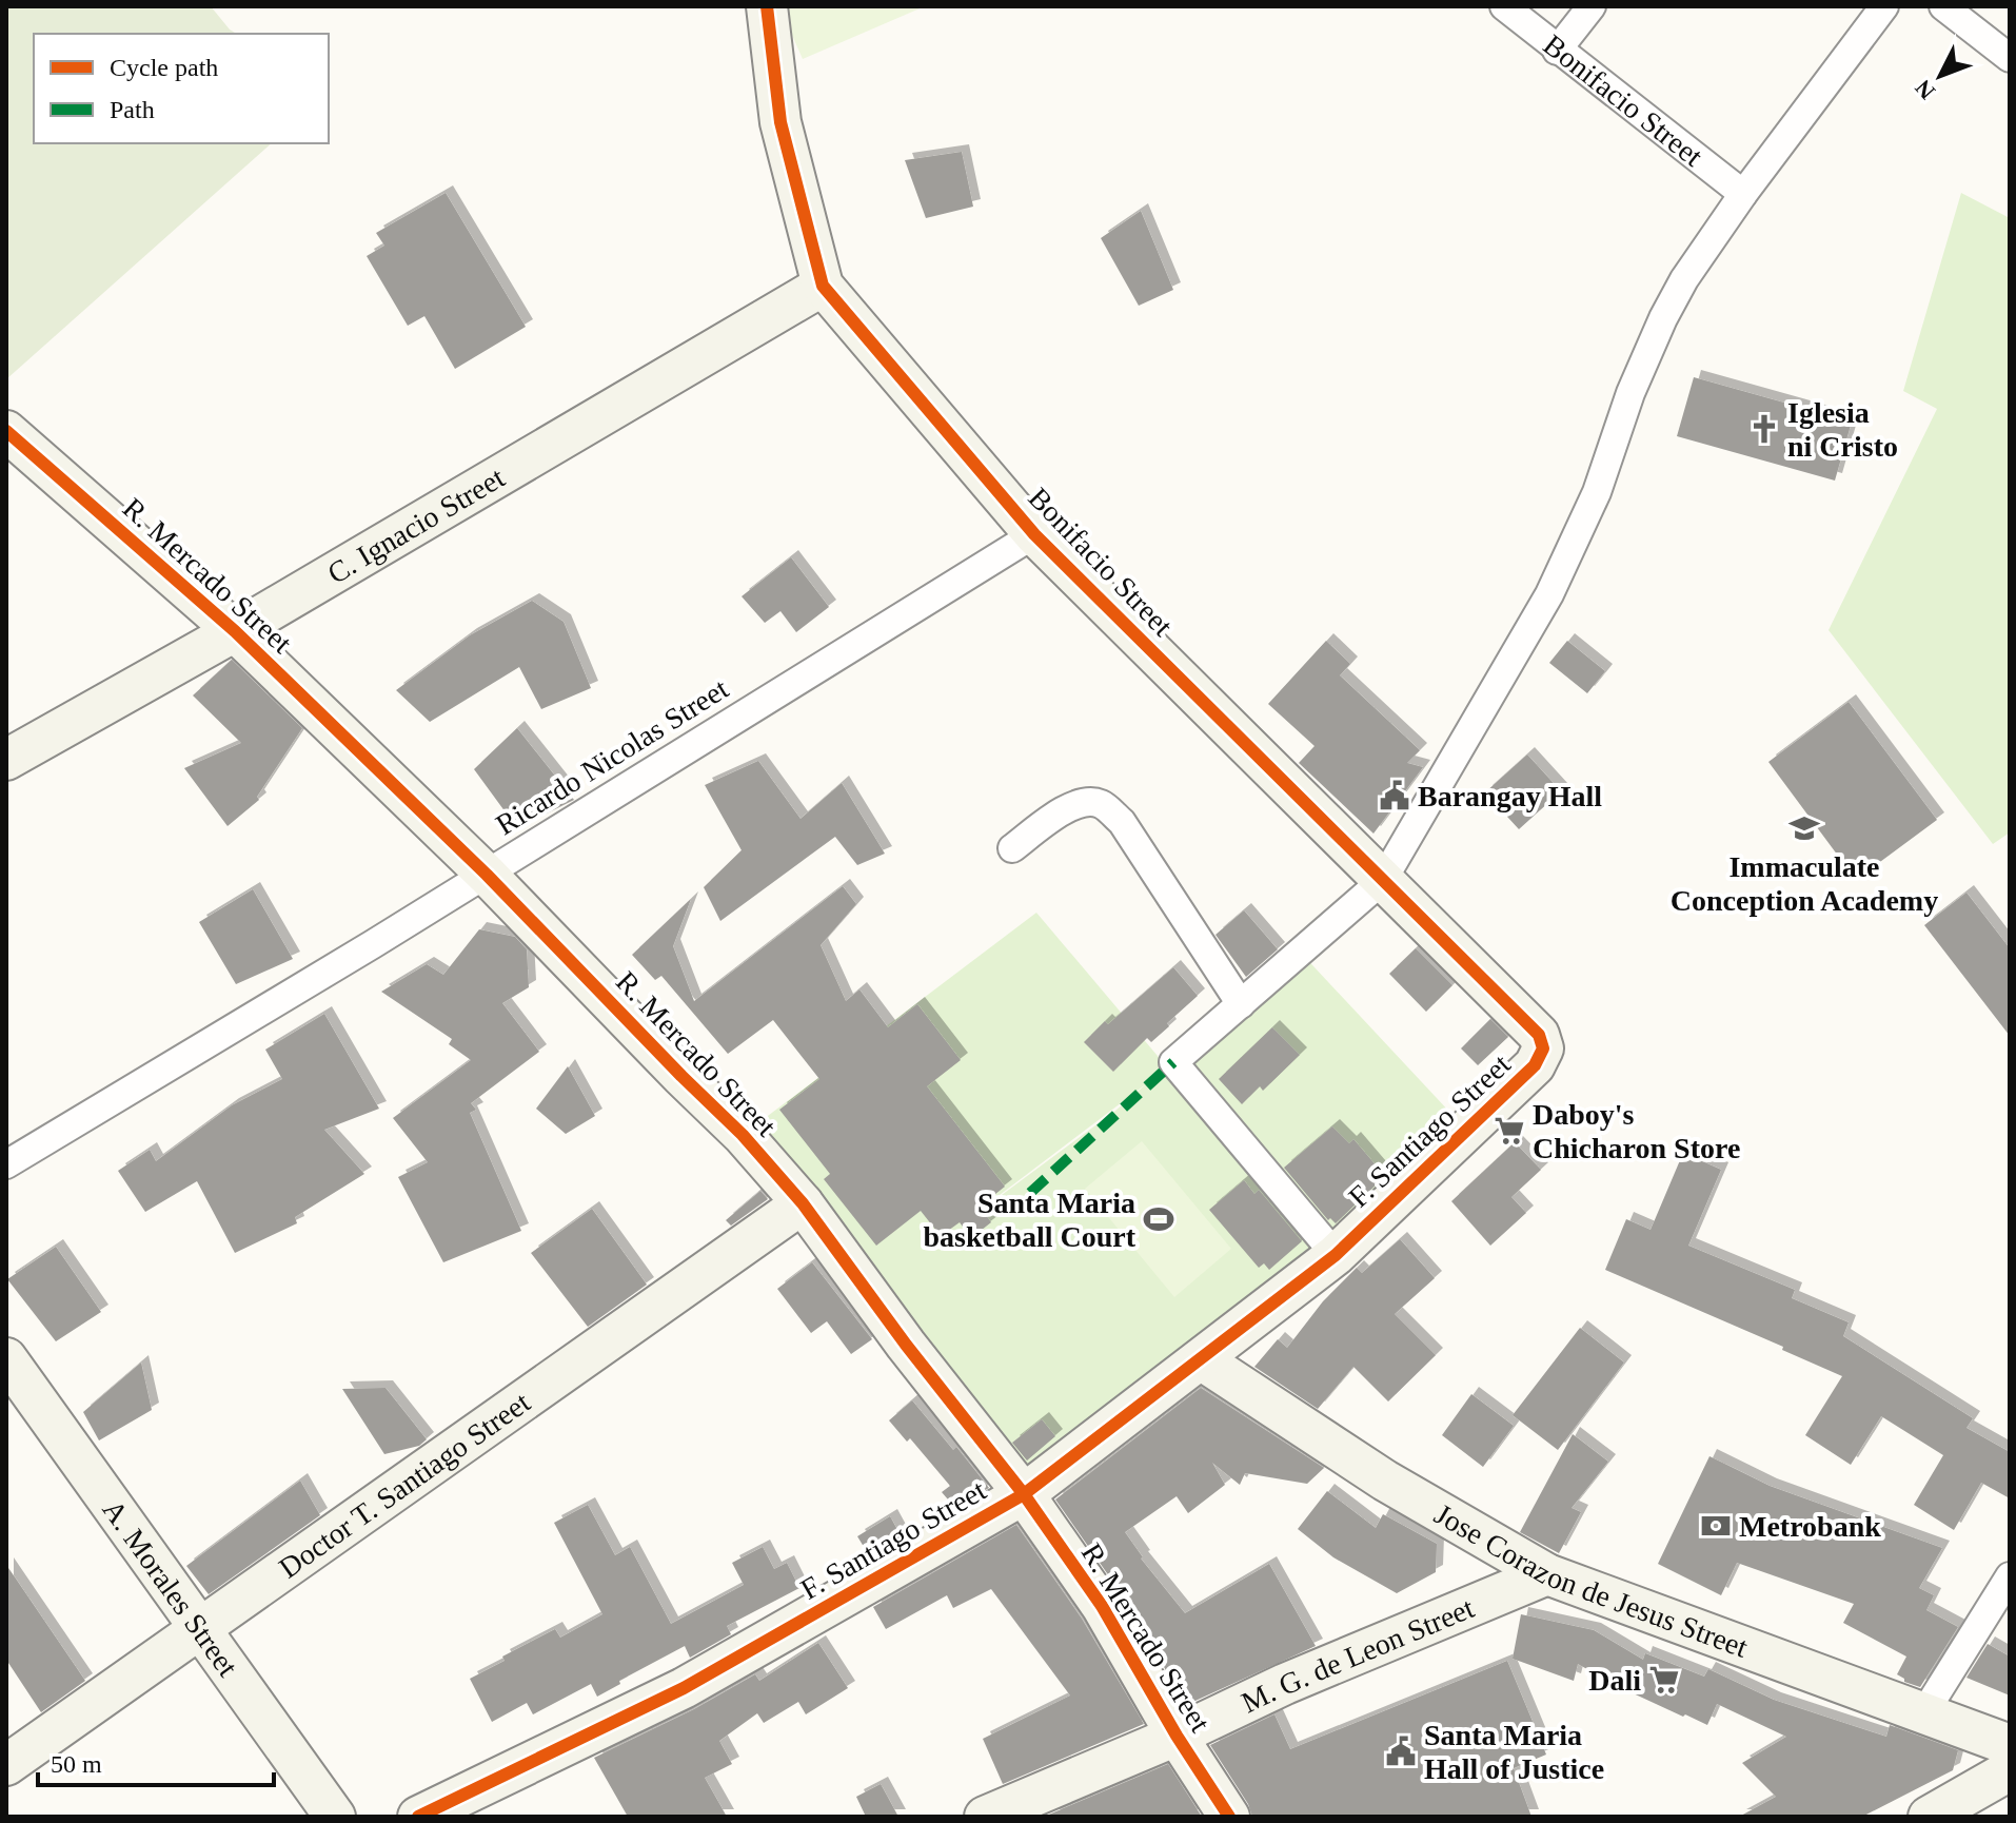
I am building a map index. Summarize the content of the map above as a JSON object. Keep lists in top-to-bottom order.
{
  "streets": {
    "street": [
      "Bonifacio Street",
      "C. Ignacio Street",
      "R. Mercado Street",
      "Ricardo Nicolas Street",
      "F. Santiago Street",
      "Doctor T. Santiago Street",
      "Jose Corazon de Jesus Street",
      "A. Morales Street",
      "M. G. de Leon Street"
    ]
  },
  "crossings": [
    ["Bonifacio Street", "C. Ignacio Street"],
    ["Bonifacio Street", "Ricardo Nicolas Street"],
    ["Bonifacio Street", "F. Santiago Street"],
    ["C. Ignacio Street", "R. Mercado Street"],
    ["R. Mercado Street", "Ricardo Nicolas Street"],
    ["R. Mercado Street", "F. Santiago Street"],
    ["R. Mercado Street", "Doctor T. Santiago Street"],
    ["R. Mercado Street", "M. G. de Leon Street"],
    ["F. Santiago Street", "Jose Corazon de Jesus Street"],
    ["Doctor T. Santiago Street", "A. Morales Street"],
    ["Jose Corazon de Jesus Street", "M. G. de Leon Street"]
  ],
  "places": {
    "church": ["Iglesia ni Cristo"],
    "public building": ["Barangay Hall", "Santa Maria Hall of Justice"],
    "school or university": ["Immaculate Conception Academy"],
    "supermarket": ["Daboy's Chicharon Store", "Dali"],
    "sports": ["Santa Maria basketball Court"],
    "bank": ["Metrobank"]
  },
  "legend": ["Cycle path", "Path"],
  "scale_bar": "50 m",
  "north": "bottom left"
}
